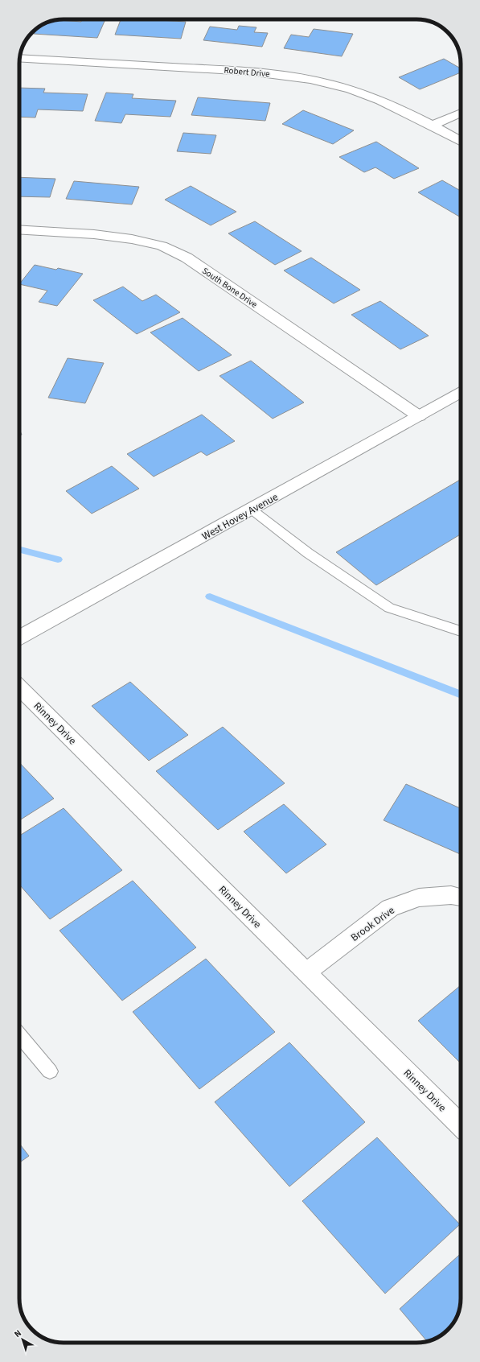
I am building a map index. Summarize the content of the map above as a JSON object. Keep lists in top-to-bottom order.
{
  "streets": {
    "street": [
      "Robert Drive",
      "South Bone Drive",
      "West Hovey Avenue",
      "Rinney Drive",
      "Brook Drive"
    ]
  },
  "crossings": [
    ["South Bone Drive", "West Hovey Avenue"],
    ["Rinney Drive", "Brook Drive"]
  ],
  "north": "top left"
}
